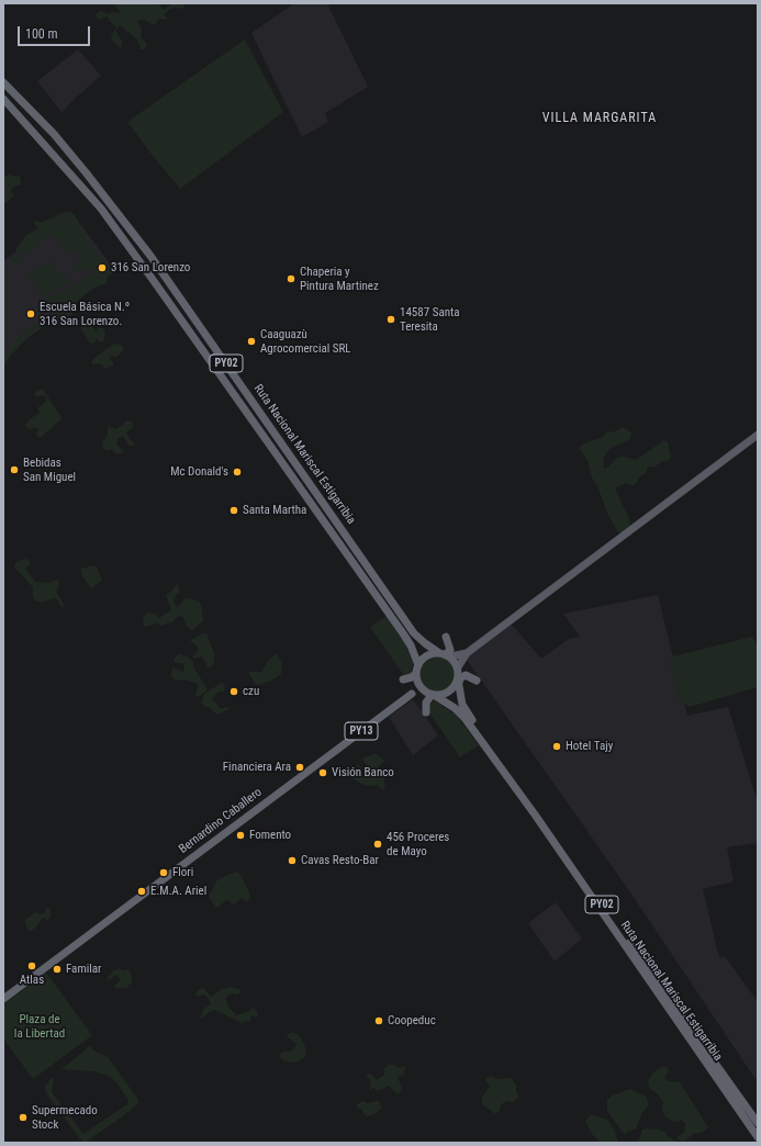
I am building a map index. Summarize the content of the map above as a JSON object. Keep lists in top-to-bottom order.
{
  "streets": {
    "highway": [
      "PY02",
      "Ruta Nacional Mariscal Estigarribia",
      "PY13",
      "Bernardino Caballero"
    ]
  },
  "crossings": [
    ["PY02", "Ruta Nacional Mariscal Estigarribia"]
  ],
  "districts": ["VILLA MARGARITA"],
  "parks": ["Plaza de la Libertad"],
  "places": [
    "316 San Lorenzo",
    "Chaperia y Pintura Martinez",
    "Escuela Básica N.º 316 San Lorenzo.",
    "14587 Santa Teresita",
    "Caaguazù Agrocomercial SRL",
    "Bebidas San Miguel",
    "Mc Donald's",
    "Santa Martha",
    "czu",
    "Hotel Tajy",
    "Financiera Ara",
    "Visión Banco",
    "Fomento",
    "456 Proceres de Mayo",
    "Cavas Resto-Bar",
    "Flori",
    "E.M.A. Ariel",
    "Atlas",
    "Familar",
    "Coopeduc",
    "Supermecado Stock"
  ],
  "scale_bar": "100 m"
}
